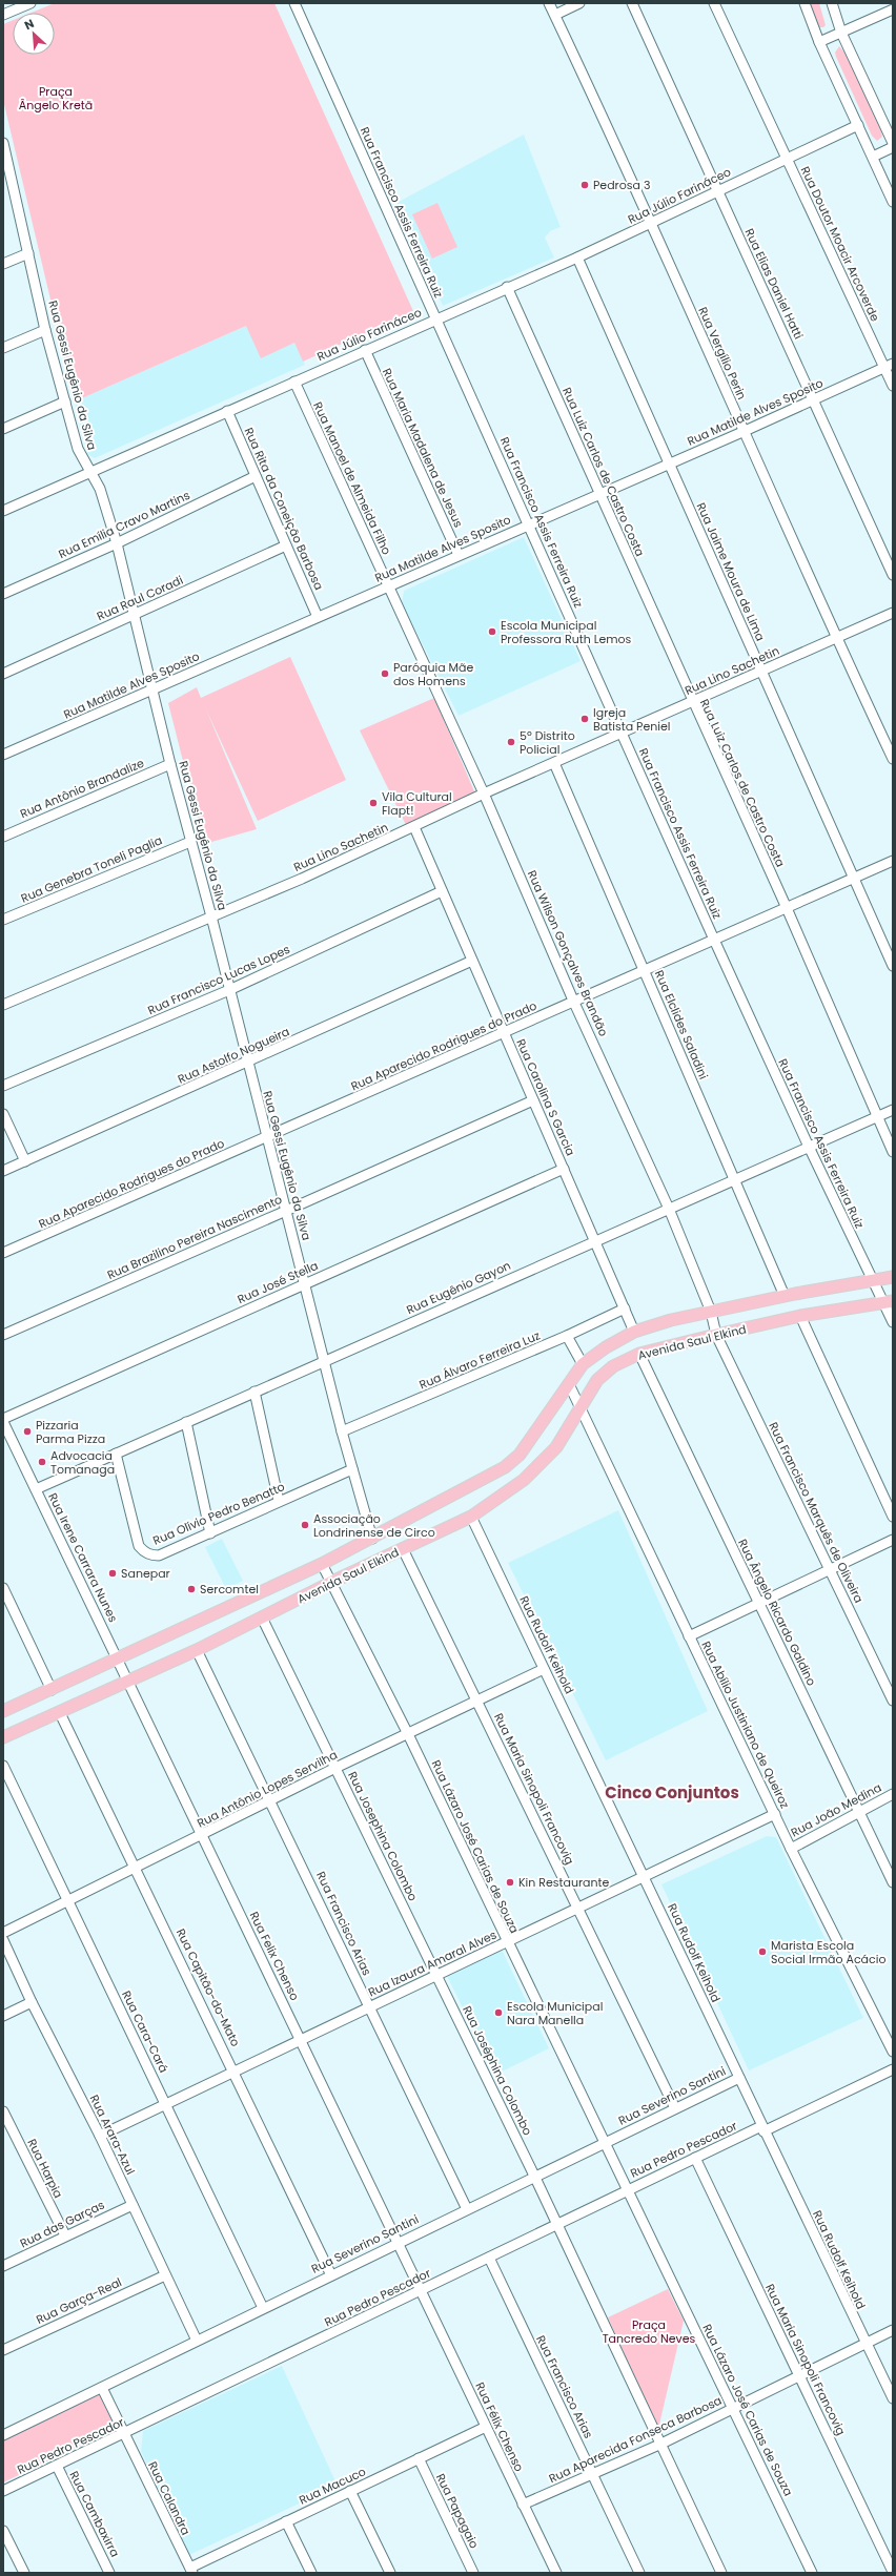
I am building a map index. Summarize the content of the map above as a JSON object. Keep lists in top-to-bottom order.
{
  "streets": {
    "main road": ["Avenida Saul Elkind"],
    "street": [
      "Rua Júlio Farináceo",
      "Rua Francisco Assis Ferreira Ruiz",
      "Rua Doutor Moacir Arcoverde",
      "Rua Elias Daniel Hatti",
      "Rua Vergílio Perin",
      "Rua Gessi Eugênio da Silva",
      "Rua Matilde Alves Sposito",
      "Rua Maria Madalena de Jesus",
      "Rua Luiz Carlos de Castro Costa",
      "Rua Manoel de Almeida Filho",
      "Rua Rita da Coneição Barbosa",
      "Rua Emília Cravo Martins",
      "Rua Jaime Moura de Lima",
      "Rua Raul Coradi",
      "Rua Lino Sachetin",
      "Rua Antônio Brandalize",
      "Rua Genebra Toneli Paglia",
      "Rua Wilson Gonçalves Brandão",
      "Rua Francisco Lucas Lopes",
      "Rua Elclides Saladini",
      "Rua Aparecido Rodrigues do Prado",
      "Rua Astolfo Nogueira",
      "Rua Carolina S Garcia",
      "Rua Brazilino Pereira Nascimento",
      "Rua José Stella",
      "Rua Eugênio Gayon",
      "Rua Álvaro Ferreira Luz",
      "Rua Francisco Marquês de Oliveira",
      "Rua Olívio Pedro Benatto",
      "Rua Irene Carrara Nunes",
      "Rua Ângelo Ricardo Galdino",
      "Rua Rudolf Keihold",
      "Rua Abílio Justiniano de Queiroz",
      "Rua Antônio Lopes Servilha",
      "Rua Maria Sinopoli Francovig",
      "Rua João Medina",
      "Rua Josephina Colombo",
      "Rua Lázaro José Carias de Souza",
      "Rua Francisco Arias",
      "Rua Felix Chenso",
      "Rua Izaura Amaral Alves",
      "Rua Capitão-do-Mato",
      "Rua Cara-Cará",
      "Rua Joséphina Colombo",
      "Rua Severino Santini",
      "Rua Arara-Azul",
      "Rua Pedro Pescador",
      "Rua Harpia",
      "Rua das Garças",
      "Rua Garça-Real",
      "Rua Félix Chenso",
      "Rua Aparecida Fonseca Barbosa",
      "Rua Macuco",
      "Rua Calandra",
      "Rua Papagaio",
      "Rua Cambaxirra"
    ]
  },
  "crossings": [
    ["Rua Júlio Farináceo", "Rua Francisco Assis Ferreira Ruiz"],
    ["Rua Júlio Farináceo", "Rua Doutor Moacir Arcoverde"],
    ["Rua Júlio Farináceo", "Rua Elias Daniel Hatti"],
    ["Rua Júlio Farináceo", "Rua Vergílio Perin"],
    ["Rua Júlio Farináceo", "Rua Gessi Eugênio da Silva"],
    ["Rua Júlio Farináceo", "Rua Maria Madalena de Jesus"],
    ["Rua Júlio Farináceo", "Rua Luiz Carlos de Castro Costa"],
    ["Rua Júlio Farináceo", "Rua Manoel de Almeida Filho"],
    ["Rua Júlio Farináceo", "Rua Rita da Coneição Barbosa"],
    ["Rua Júlio Farináceo", "Rua Jaime Moura de Lima"],
    ["Rua Francisco Assis Ferreira Ruiz", "Rua Matilde Alves Sposito"],
    ["Rua Francisco Assis Ferreira Ruiz", "Rua Lino Sachetin"],
    ["Rua Francisco Assis Ferreira Ruiz", "Rua Aparecido Rodrigues do Prado"],
    ["Rua Francisco Assis Ferreira Ruiz", "Rua Eugênio Gayon"],
    ["Rua Francisco Assis Ferreira Ruiz", "Avenida Saul Elkind"],
    ["Rua Doutor Moacir Arcoverde", "Rua Matilde Alves Sposito"],
    ["Rua Elias Daniel Hatti", "Rua Matilde Alves Sposito"],
    ["Rua Vergílio Perin", "Rua Matilde Alves Sposito"],
    ["Rua Vergílio Perin", "Rua Lino Sachetin"],
    ["Rua Gessi Eugênio da Silva", "Rua Matilde Alves Sposito"],
    ["Rua Gessi Eugênio da Silva", "Rua Emília Cravo Martins"],
    ["Rua Gessi Eugênio da Silva", "Rua Raul Coradi"],
    ["Rua Gessi Eugênio da Silva", "Rua Lino Sachetin"],
    ["Rua Gessi Eugênio da Silva", "Rua Antônio Brandalize"],
    ["Rua Gessi Eugênio da Silva", "Rua Genebra Toneli Paglia"],
    ["Rua Gessi Eugênio da Silva", "Rua Francisco Lucas Lopes"],
    ["Rua Gessi Eugênio da Silva", "Rua Aparecido Rodrigues do Prado"],
    ["Rua Gessi Eugênio da Silva", "Rua Astolfo Nogueira"],
    ["Rua Gessi Eugênio da Silva", "Rua Brazilino Pereira Nascimento"],
    ["Rua Gessi Eugênio da Silva", "Rua José Stella"],
    ["Rua Gessi Eugênio da Silva", "Rua Eugênio Gayon"],
    ["Rua Gessi Eugênio da Silva", "Avenida Saul Elkind"],
    ["Rua Gessi Eugênio da Silva", "Rua Álvaro Ferreira Luz"],
    ["Rua Gessi Eugênio da Silva", "Rua Olívio Pedro Benatto"],
    ["Rua Matilde Alves Sposito", "Rua Maria Madalena de Jesus"],
    ["Rua Matilde Alves Sposito", "Rua Luiz Carlos de Castro Costa"],
    ["Rua Matilde Alves Sposito", "Rua Manoel de Almeida Filho"],
    ["Rua Matilde Alves Sposito", "Rua Rita da Coneição Barbosa"],
    ["Rua Matilde Alves Sposito", "Rua Jaime Moura de Lima"],
    ["Rua Matilde Alves Sposito", "Rua Wilson Gonçalves Brandão"],
    ["Rua Luiz Carlos de Castro Costa", "Rua Lino Sachetin"],
    ["Rua Luiz Carlos de Castro Costa", "Rua Aparecido Rodrigues do Prado"],
    ["Rua Luiz Carlos de Castro Costa", "Rua Eugênio Gayon"],
    ["Rua Manoel de Almeida Filho", "Rua Wilson Gonçalves Brandão"],
    ["Rua Rita da Coneição Barbosa", "Rua Emília Cravo Martins"],
    ["Rua Rita da Coneição Barbosa", "Rua Raul Coradi"],
    ["Rua Jaime Moura de Lima", "Rua Lino Sachetin"],
    ["Rua Jaime Moura de Lima", "Rua Aparecido Rodrigues do Prado"],
    ["Rua Lino Sachetin", "Rua Wilson Gonçalves Brandão"],
    ["Rua Lino Sachetin", "Rua Elclides Saladini"],
    ["Rua Lino Sachetin", "Rua Carolina S Garcia"],
    ["Rua Wilson Gonçalves Brandão", "Rua Aparecido Rodrigues do Prado"],
    ["Rua Wilson Gonçalves Brandão", "Rua Eugênio Gayon"],
    ["Rua Wilson Gonçalves Brandão", "Avenida Saul Elkind"],
    ["Rua Wilson Gonçalves Brandão", "Rua Francisco Marquês de Oliveira"],
    ["Rua Francisco Lucas Lopes", "Rua Carolina S Garcia"],
    ["Rua Elclides Saladini", "Rua Aparecido Rodrigues do Prado"],
    ["Rua Elclides Saladini", "Rua Eugênio Gayon"],
    ["Rua Elclides Saladini", "Avenida Saul Elkind"],
    ["Rua Aparecido Rodrigues do Prado", "Rua Carolina S Garcia"],
    ["Rua Astolfo Nogueira", "Rua Carolina S Garcia"],
    ["Rua Carolina S Garcia", "Rua Brazilino Pereira Nascimento"],
    ["Rua Carolina S Garcia", "Rua José Stella"],
    ["Rua Carolina S Garcia", "Rua Eugênio Gayon"],
    ["Rua Carolina S Garcia", "Avenida Saul Elkind"],
    ["Rua Carolina S Garcia", "Rua Álvaro Ferreira Luz"],
    ["Rua Eugênio Gayon", "Rua Olívio Pedro Benatto"],
    ["Rua Eugênio Gayon", "Rua Irene Carrara Nunes"],
    ["Avenida Saul Elkind", "Rua Francisco Marquês de Oliveira"],
    ["Avenida Saul Elkind", "Rua Irene Carrara Nunes"],
    ["Avenida Saul Elkind", "Rua Ângelo Ricardo Galdino"],
    ["Avenida Saul Elkind", "Rua Rudolf Keihold"],
    ["Avenida Saul Elkind", "Rua Abílio Justiniano de Queiroz"],
    ["Avenida Saul Elkind", "Rua Maria Sinopoli Francovig"],
    ["Avenida Saul Elkind", "Rua Josephina Colombo"],
    ["Avenida Saul Elkind", "Rua Lázaro José Carias de Souza"],
    ["Avenida Saul Elkind", "Rua Francisco Arias"],
    ["Avenida Saul Elkind", "Rua Felix Chenso"],
    ["Avenida Saul Elkind", "Rua Capitão-do-Mato"],
    ["Rua Irene Carrara Nunes", "Rua Felix Chenso"],
    ["Rua Ângelo Ricardo Galdino", "Rua João Medina"],
    ["Rua Rudolf Keihold", "Rua Antônio Lopes Servilha"],
    ["Rua Rudolf Keihold", "Rua Izaura Amaral Alves"],
    ["Rua Rudolf Keihold", "Rua Severino Santini"],
    ["Rua Rudolf Keihold", "Rua Pedro Pescador"],
    ["Rua Rudolf Keihold", "Rua Aparecida Fonseca Barbosa"],
    ["Rua Abílio Justiniano de Queiroz", "Rua João Medina"],
    ["Rua Abílio Justiniano de Queiroz", "Rua Izaura Amaral Alves"],
    ["Rua Antônio Lopes Servilha", "Rua Maria Sinopoli Francovig"],
    ["Rua Antônio Lopes Servilha", "Rua Josephina Colombo"],
    ["Rua Antônio Lopes Servilha", "Rua Lázaro José Carias de Souza"],
    ["Rua Antônio Lopes Servilha", "Rua Francisco Arias"],
    ["Rua Antônio Lopes Servilha", "Rua Felix Chenso"],
    ["Rua Antônio Lopes Servilha", "Rua Capitão-do-Mato"],
    ["Rua Antônio Lopes Servilha", "Rua Cara-Cará"],
    ["Rua Maria Sinopoli Francovig", "Rua Izaura Amaral Alves"],
    ["Rua Maria Sinopoli Francovig", "Rua Severino Santini"],
    ["Rua Maria Sinopoli Francovig", "Rua Pedro Pescador"],
    ["Rua Maria Sinopoli Francovig", "Rua Aparecida Fonseca Barbosa"],
    ["Rua Josephina Colombo", "Rua Izaura Amaral Alves"],
    ["Rua Josephina Colombo", "Rua Joséphina Colombo"],
    ["Rua Lázaro José Carias de Souza", "Rua Izaura Amaral Alves"],
    ["Rua Lázaro José Carias de Souza", "Rua Severino Santini"],
    ["Rua Lázaro José Carias de Souza", "Rua Pedro Pescador"],
    ["Rua Lázaro José Carias de Souza", "Rua Aparecida Fonseca Barbosa"],
    ["Rua Francisco Arias", "Rua Izaura Amaral Alves"],
    ["Rua Francisco Arias", "Rua Severino Santini"],
    ["Rua Francisco Arias", "Rua Pedro Pescador"],
    ["Rua Francisco Arias", "Rua Aparecida Fonseca Barbosa"],
    ["Rua Felix Chenso", "Rua Izaura Amaral Alves"],
    ["Rua Felix Chenso", "Rua Severino Santini"],
    ["Rua Felix Chenso", "Rua Félix Chenso"],
    ["Rua Izaura Amaral Alves", "Rua Capitão-do-Mato"],
    ["Rua Izaura Amaral Alves", "Rua Cara-Cará"],
    ["Rua Izaura Amaral Alves", "Rua Joséphina Colombo"],
    ["Rua Izaura Amaral Alves", "Rua Arara-Azul"],
    ["Rua Capitão-do-Mato", "Rua Severino Santini"],
    ["Rua Cara-Cará", "Rua Severino Santini"],
    ["Rua Joséphina Colombo", "Rua Severino Santini"],
    ["Rua Joséphina Colombo", "Rua Pedro Pescador"],
    ["Rua Severino Santini", "Rua Arara-Azul"],
    ["Rua Severino Santini", "Rua Félix Chenso"],
    ["Rua Severino Santini", "Rua Calandra"],
    ["Rua Arara-Azul", "Rua das Garças"],
    ["Rua Arara-Azul", "Rua Garça-Real"],
    ["Rua Pedro Pescador", "Rua Félix Chenso"],
    ["Rua Pedro Pescador", "Rua Calandra"],
    ["Rua Pedro Pescador", "Rua Cambaxirra"],
    ["Rua Harpia", "Rua das Garças"],
    ["Rua Félix Chenso", "Rua Aparecida Fonseca Barbosa"],
    ["Rua Félix Chenso", "Rua Macuco"],
    ["Rua Macuco", "Rua Calandra"],
    ["Rua Macuco", "Rua Papagaio"]
  ],
  "districts": ["Cinco Conjuntos"],
  "parks": ["Praça Ângelo Kretã", "Praça Tancredo Neves"],
  "places": [
    "Pedrosa 3",
    "Escola Municipal Professora Ruth Lemos",
    "Paróquia Mãe dos Homens",
    "Igreja Batista Peniel",
    "5º Distrito Policial",
    "Vila Cultural Flapt!",
    "Pizzaria Parma Pizza",
    "Advocacia Tomanaga",
    "Associação Londrinense de Circo",
    "Sanepar",
    "Sercomtel",
    "Kin Restaurante",
    "Marista Escola Social Irmão Acácio",
    "Escola Municipal Nara Manella"
  ],
  "north": "top left"
}
